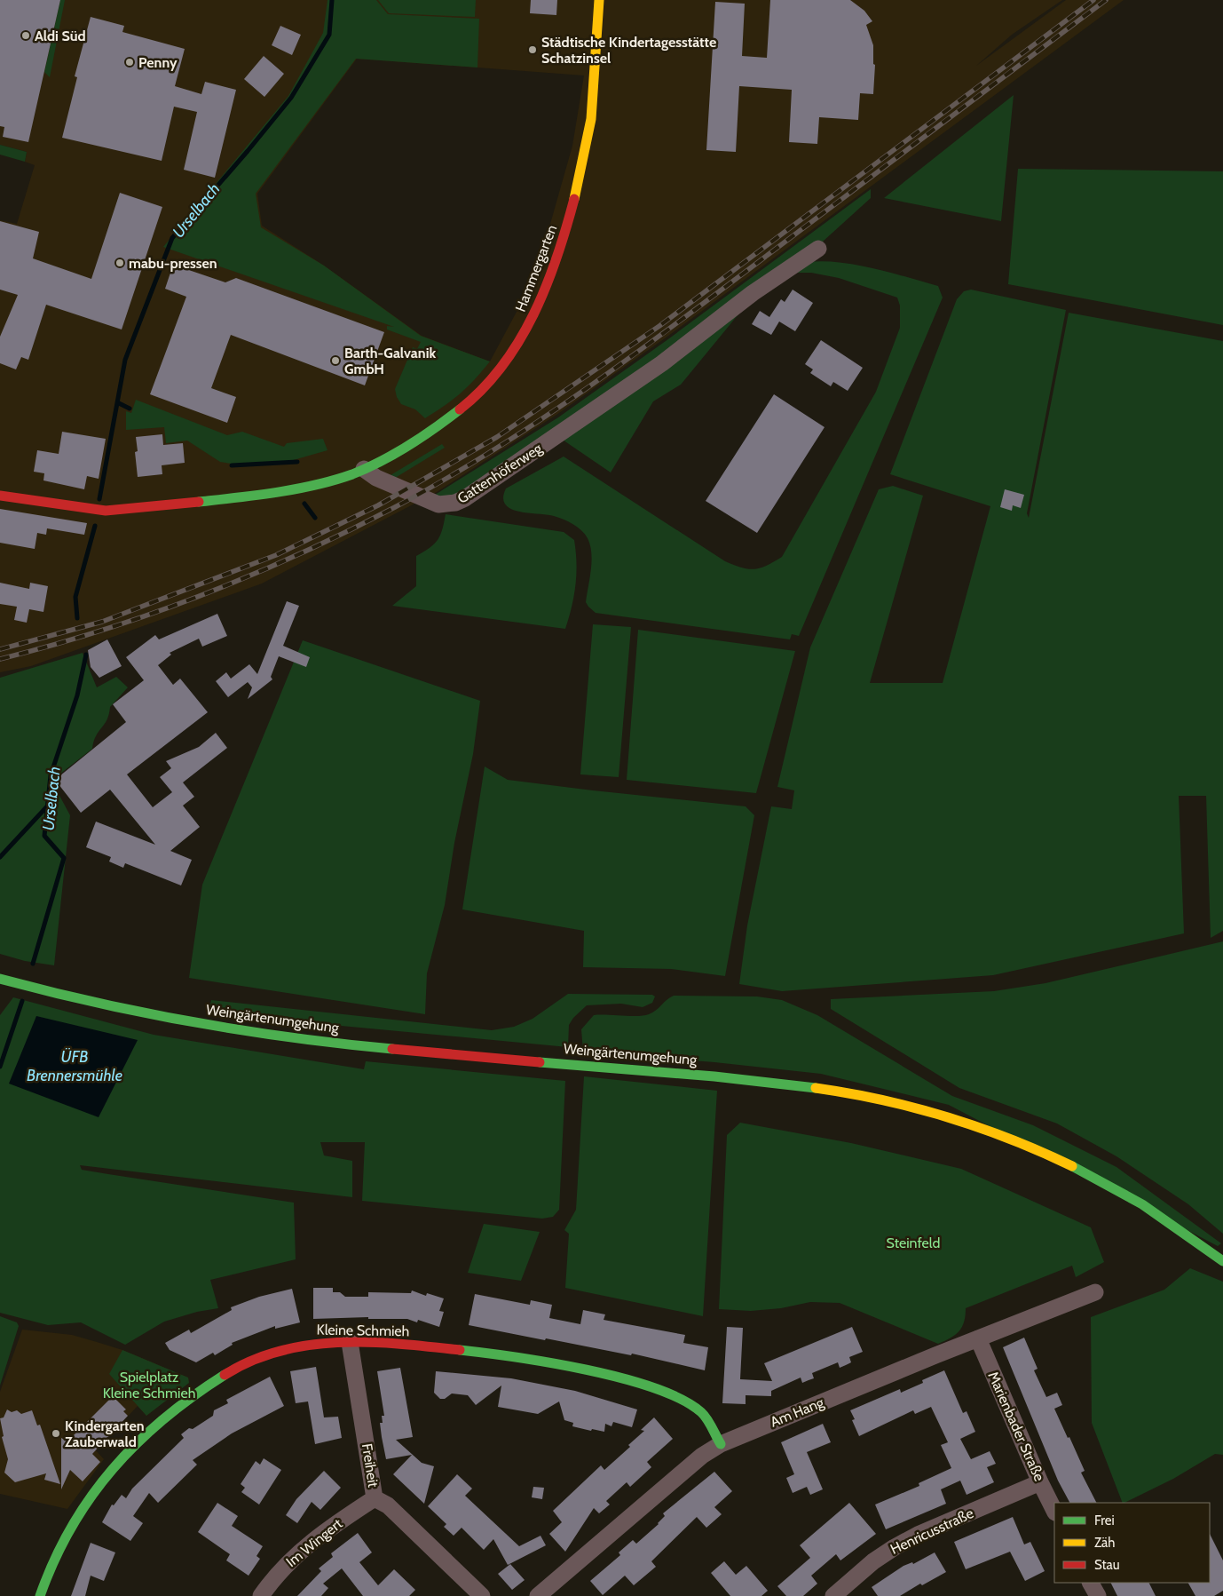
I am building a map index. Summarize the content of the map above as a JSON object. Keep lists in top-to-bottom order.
{
  "streets": {
    "street": [
      "Hammergarten",
      "Gattenhöferweg",
      "Weingärtenumgehung",
      "Kleine Schmieh",
      "Am Hang",
      "Marienbader Straße",
      "Freiheit",
      "Henricusstraße",
      "Im Wingert"
    ]
  },
  "crossings": [
    ["Hammergarten", "Gattenhöferweg"],
    ["Kleine Schmieh", "Am Hang"],
    ["Kleine Schmieh", "Freiheit"],
    ["Am Hang", "Marienbader Straße"],
    ["Marienbader Straße", "Henricusstraße"],
    ["Freiheit", "Im Wingert"]
  ],
  "water": ["Urselbach", "ÜFB Brennersmühle"],
  "parks": ["Steinfeld", "Spielplatz Kleine Schmieh"],
  "places": [
    "Aldi Süd",
    "Städtische Kindertagesstätte Schatzinsel",
    "Penny",
    "mabu-pressen",
    "Barth-Galvanik GmbH",
    "Kindergarten Zauberwald"
  ],
  "legend": ["Frei", "Zäh", "Stau"]
}
